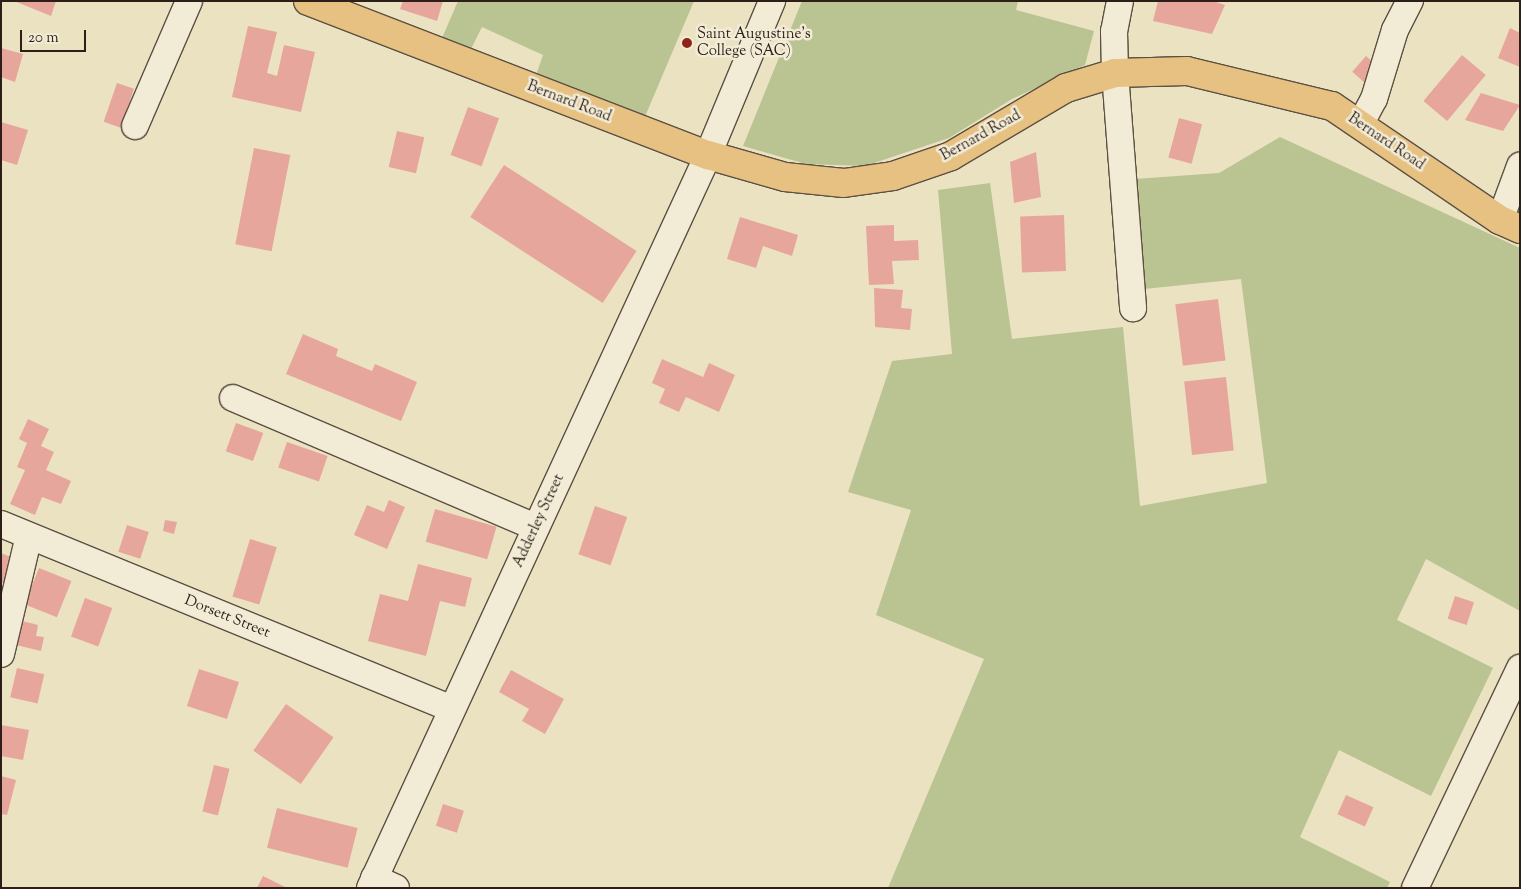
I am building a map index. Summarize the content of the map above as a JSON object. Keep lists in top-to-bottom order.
{
  "streets": {
    "main road": ["Bernard Road"],
    "street": ["Adderley Street", "Dorsett Street"]
  },
  "crossings": [
    ["Bernard Road", "Adderley Street"],
    ["Adderley Street", "Dorsett Street"]
  ],
  "places": ["Saint Augustine's College (SAC)"],
  "scale_bar": "20 m"
}
